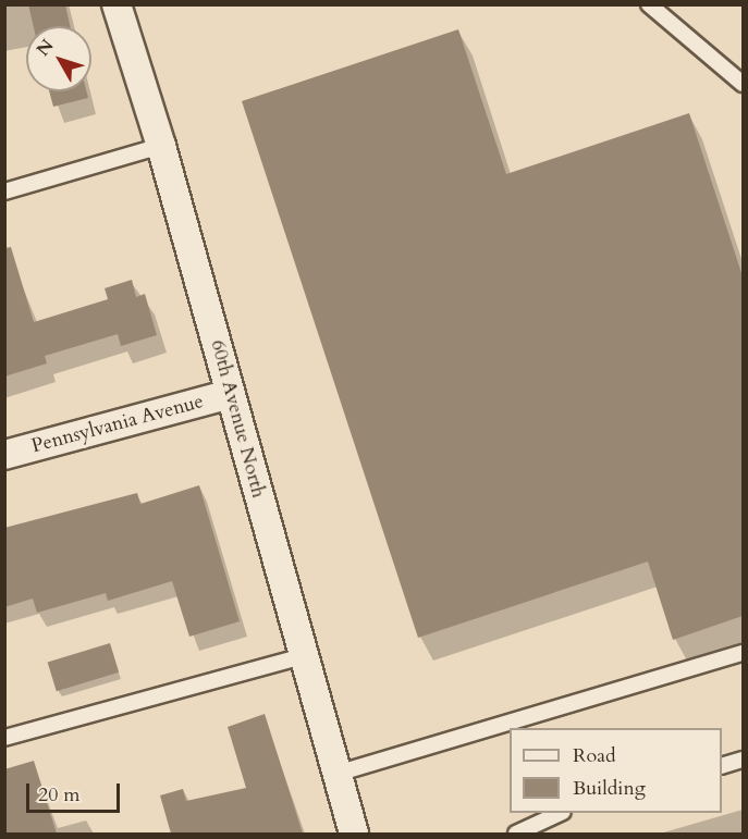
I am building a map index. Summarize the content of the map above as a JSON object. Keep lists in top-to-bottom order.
{
  "streets": {
    "street": ["60th Avenue North", "Pennsylvania Avenue"]
  },
  "crossings": [
    ["60th Avenue North", "Pennsylvania Avenue"]
  ],
  "legend": ["Road", "Building"],
  "scale_bar": "20 m",
  "north": "top left"
}
